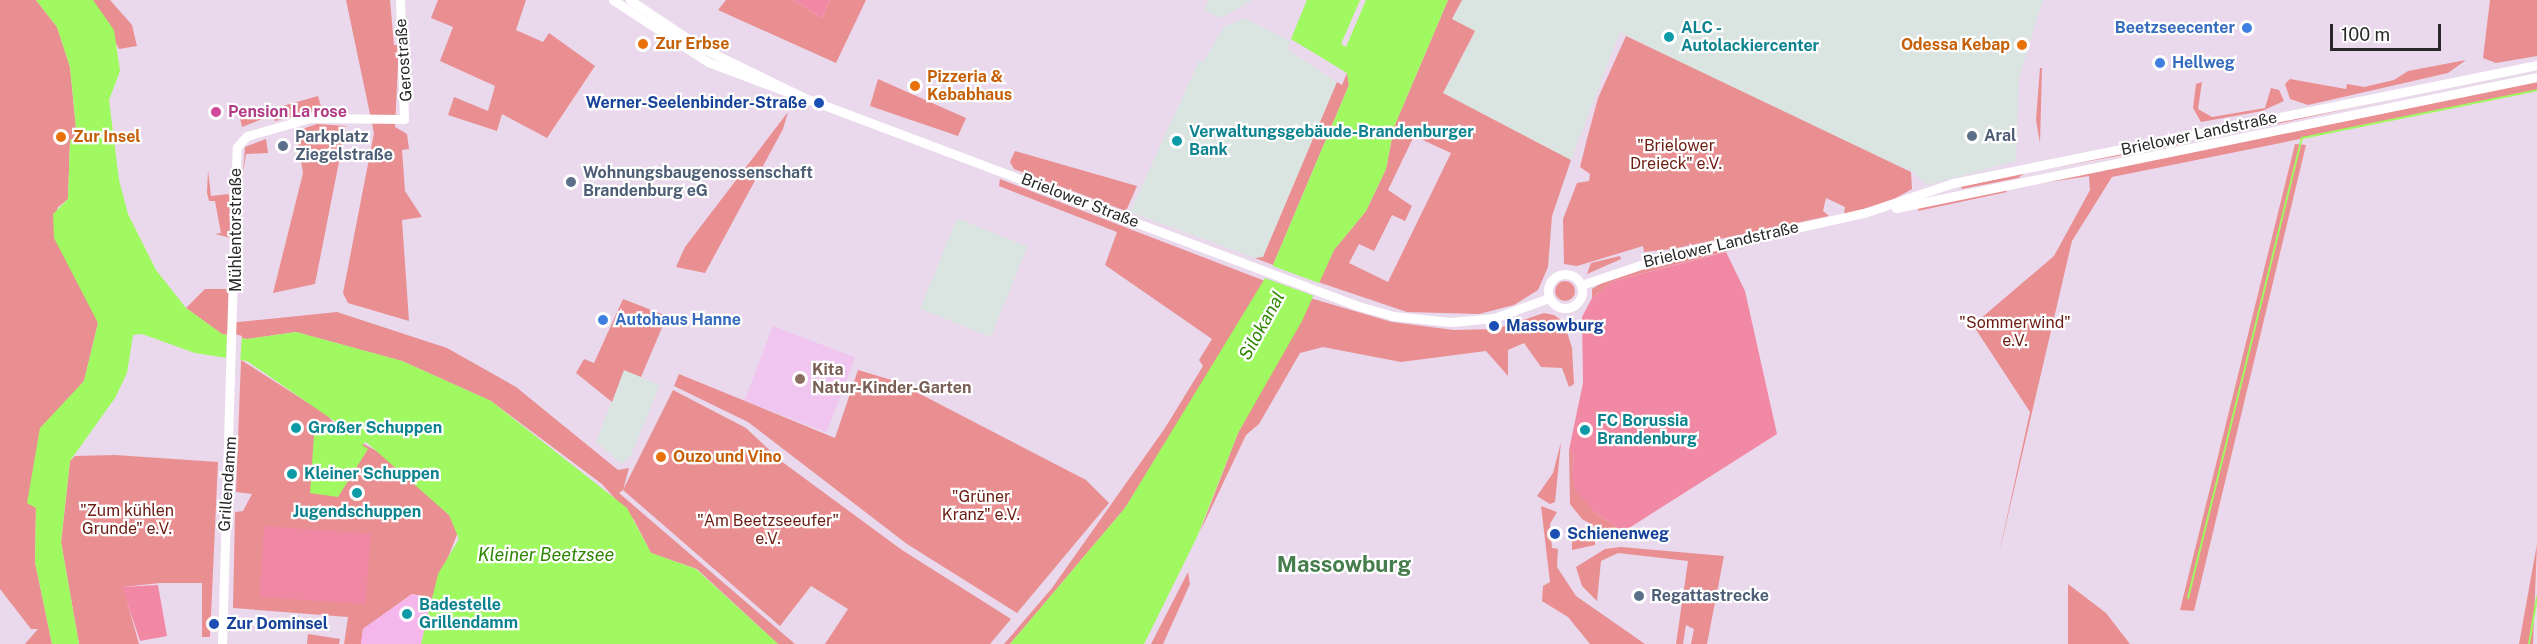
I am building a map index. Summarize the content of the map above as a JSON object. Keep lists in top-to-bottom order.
{
  "streets": {
    "main road": [
      "Gerostraße",
      "Brielower Landstraße",
      "Brielower Straße",
      "Mühlentorstraße",
      "Grillendamm"
    ]
  },
  "crossings": [
    ["Gerostraße", "Mühlentorstraße"],
    ["Brielower Landstraße", "Brielower Straße"],
    ["Mühlentorstraße", "Grillendamm"]
  ],
  "districts": ["Massowburg"],
  "water": ["Silokanal", "Kleiner Beetzsee"],
  "parks": [
    "\"Brielower Dreieck\" e.V.",
    "\"Sommerwind\" e.V.",
    "\"Grüner Kranz\" e.V.",
    "\"Zum kühlen Grunde\" e.V.",
    "\"Am Beetzseeufer\" e.V."
  ],
  "places": [
    "Beetzseecenter",
    "ALC - Autolackiercenter",
    "Zur Erbse",
    "Odessa Kebap",
    "Hellweg",
    "Pizzeria & Kebabhaus",
    "Werner-Seelenbinder-Straße",
    "Pension La rose",
    "Aral",
    "Zur Insel",
    "Verwaltungsgebäude-Brandenburger Bank",
    "Parkplatz Ziegelstraße",
    "Wohnungsbaugenossenschaft Brandenburg eG",
    "Autohaus Hanne",
    "Massowburg",
    "Kita Natur-Kinder-Garten",
    "Großer Schuppen",
    "FC Borussia Brandenburg",
    "Ouzo und Vino",
    "Kleiner Schuppen",
    "Jugendschuppen",
    "Schienenweg",
    "Regattastrecke",
    "Badestelle Grillendamm",
    "Zur Dominsel"
  ],
  "scale_bar": "100 m"
}
